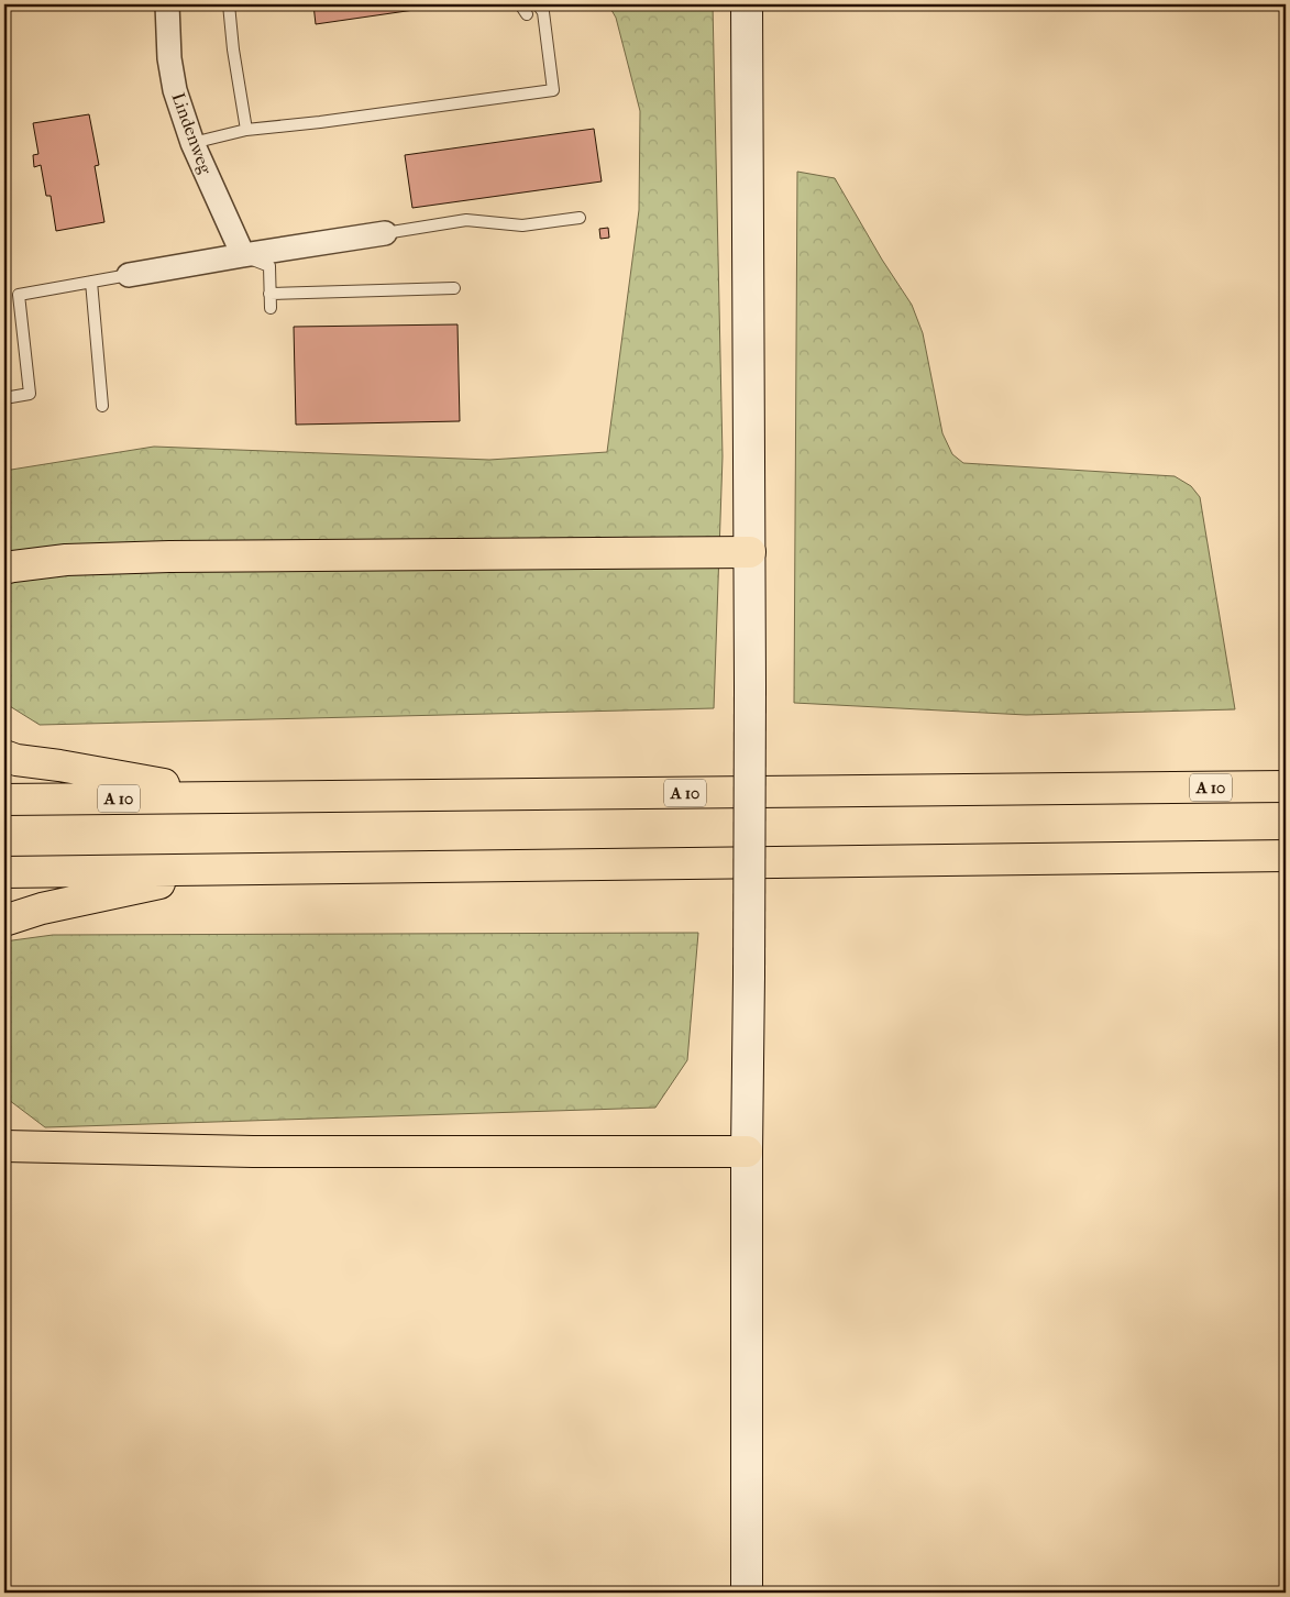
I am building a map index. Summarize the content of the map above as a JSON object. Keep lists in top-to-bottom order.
{
  "streets": {
    "highway": ["A 10"],
    "street": ["Lindenweg"]
  }
}
